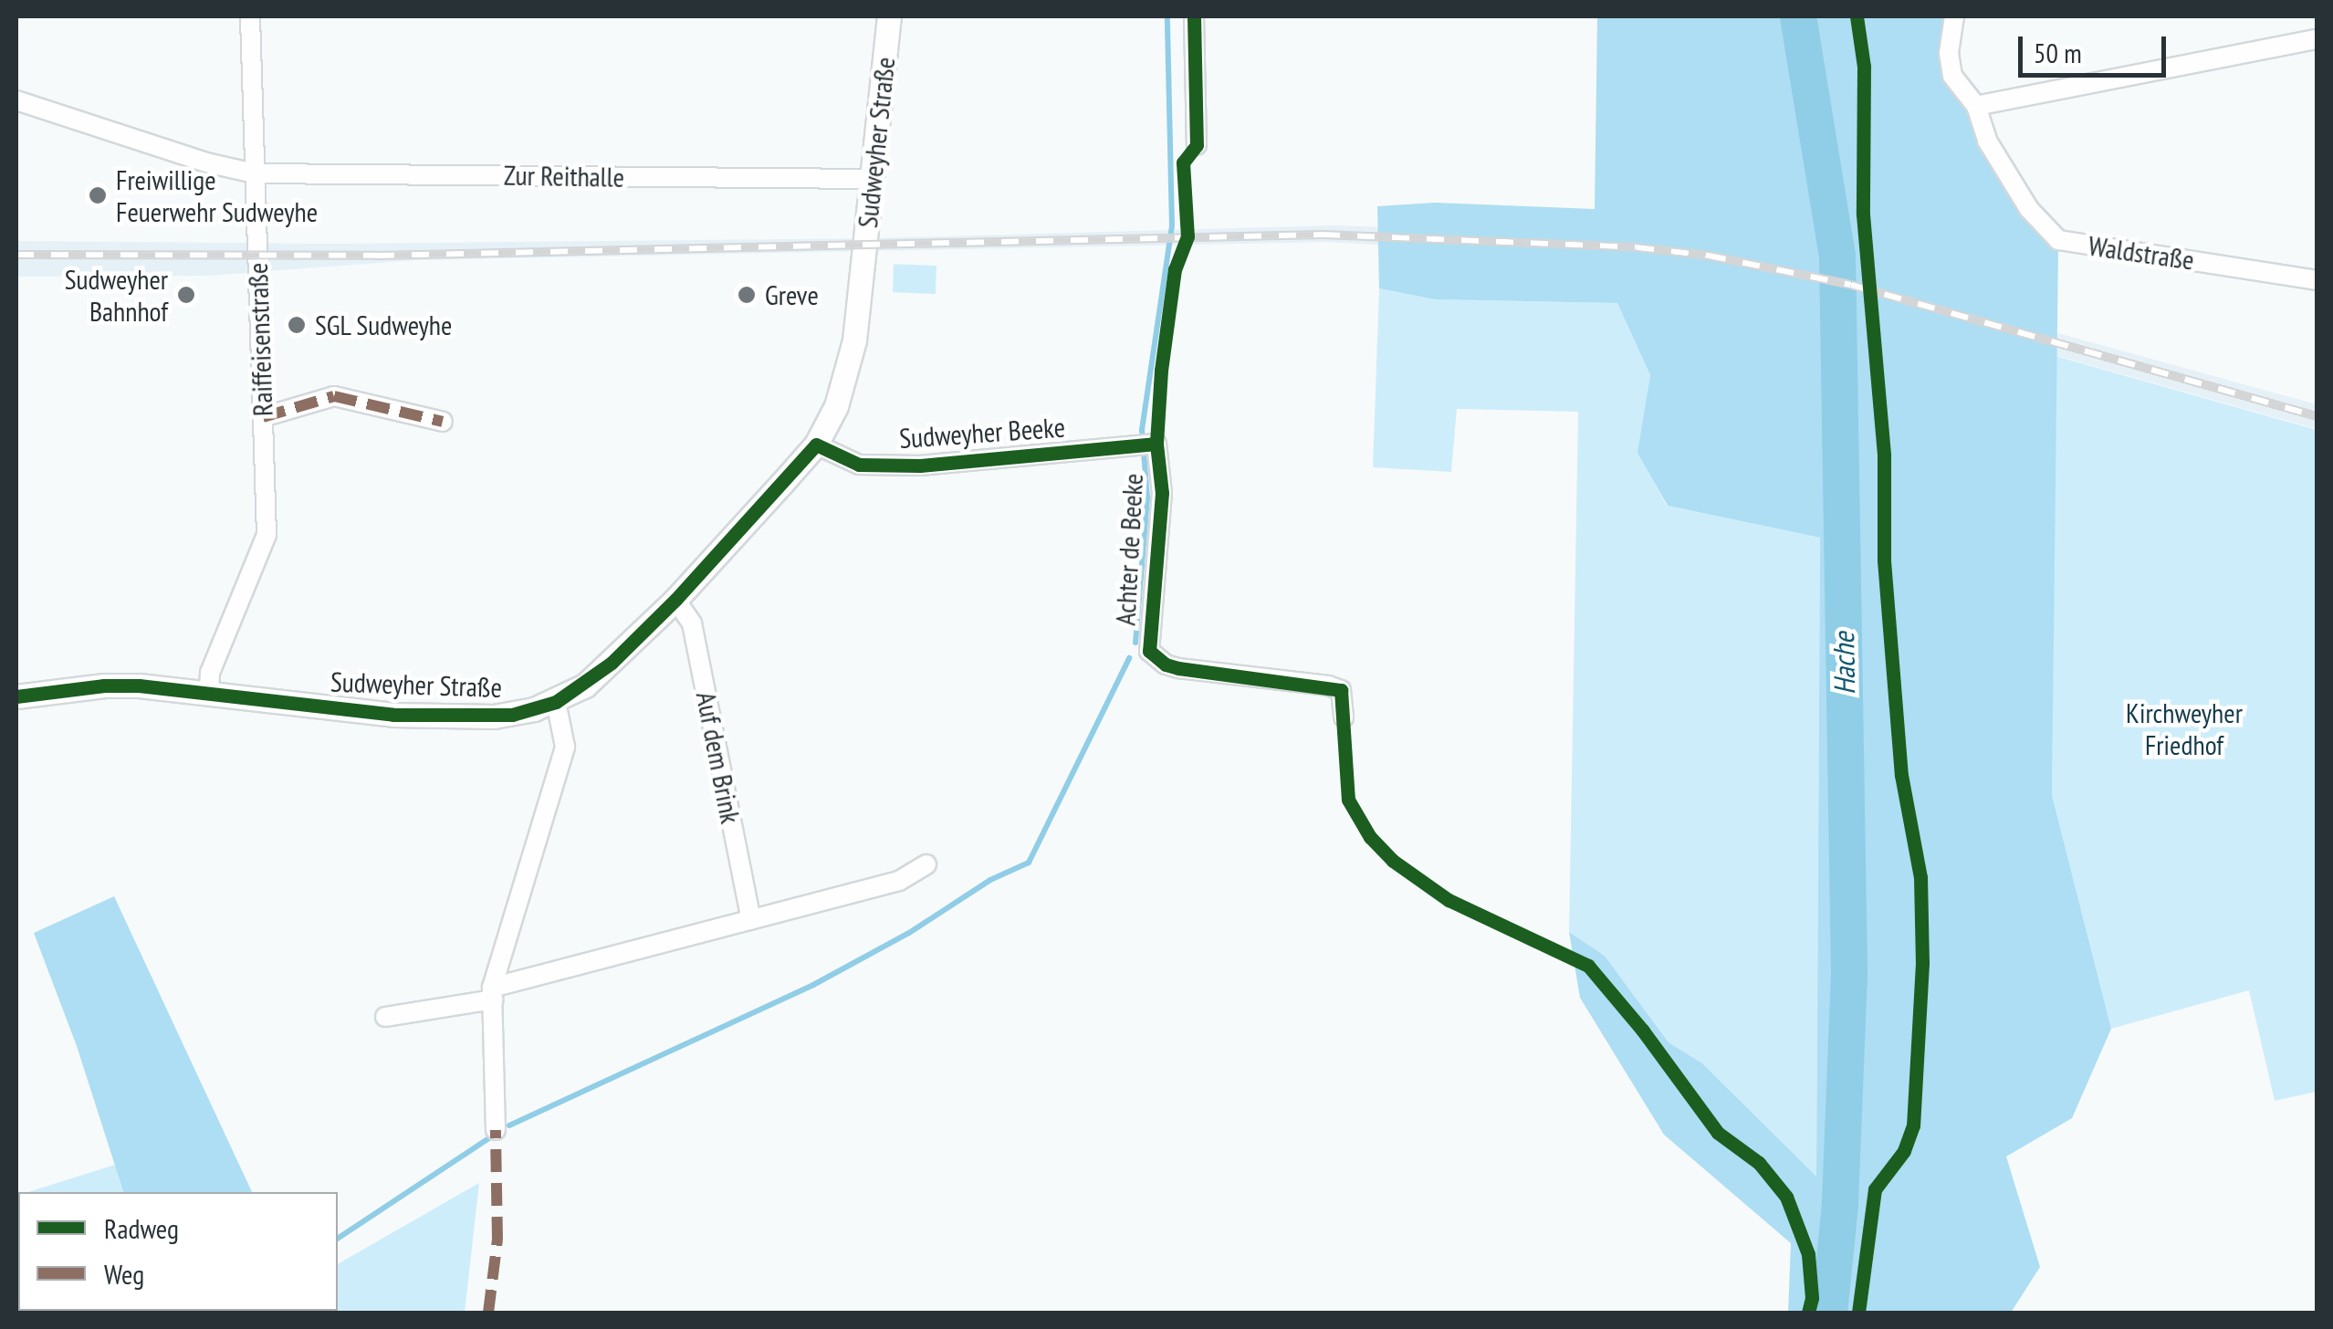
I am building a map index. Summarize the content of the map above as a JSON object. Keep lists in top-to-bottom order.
{
  "streets": {
    "street": [
      "Sudweyher Straße",
      "Zur Reithalle",
      "Waldstraße",
      "Raiffeisenstraße",
      "Sudweyher Beeke",
      "Achter de Beeke",
      "Auf dem Brink"
    ]
  },
  "crossings": [
    ["Sudweyher Straße", "Zur Reithalle"],
    ["Sudweyher Straße", "Raiffeisenstraße"],
    ["Sudweyher Straße", "Sudweyher Beeke"],
    ["Sudweyher Straße", "Auf dem Brink"],
    ["Zur Reithalle", "Raiffeisenstraße"],
    ["Sudweyher Beeke", "Achter de Beeke"]
  ],
  "water": ["Hache"],
  "parks": ["Kirchweyher Friedhof"],
  "places": [
    "Freiwillige Feuerwehr Sudweyhe",
    "Sudweyher Bahnhof",
    "Greve",
    "SGL Sudweyhe"
  ],
  "legend": ["Radweg", "Weg"],
  "scale_bar": "50 m"
}
